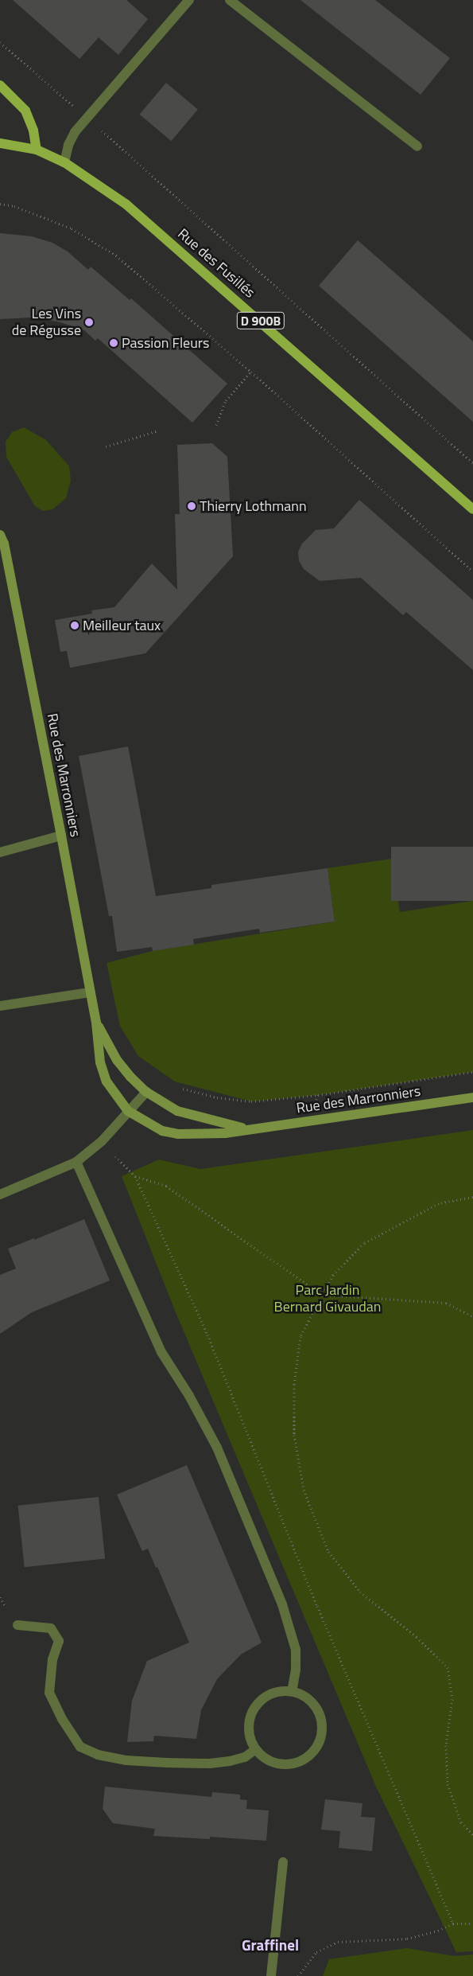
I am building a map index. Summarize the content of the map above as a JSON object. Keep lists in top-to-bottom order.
{
  "streets": {
    "main road": ["Rue des Fusillés", "D 900B"],
    "street": ["Rue des Marronniers"]
  },
  "districts": ["Graffinel"],
  "parks": ["Parc Jardin Bernard Givaudan"],
  "places": [
    "Les Vins de Régusse",
    "Passion Fleurs",
    "Thierry Lothmann",
    "Meilleur taux"
  ]
}
